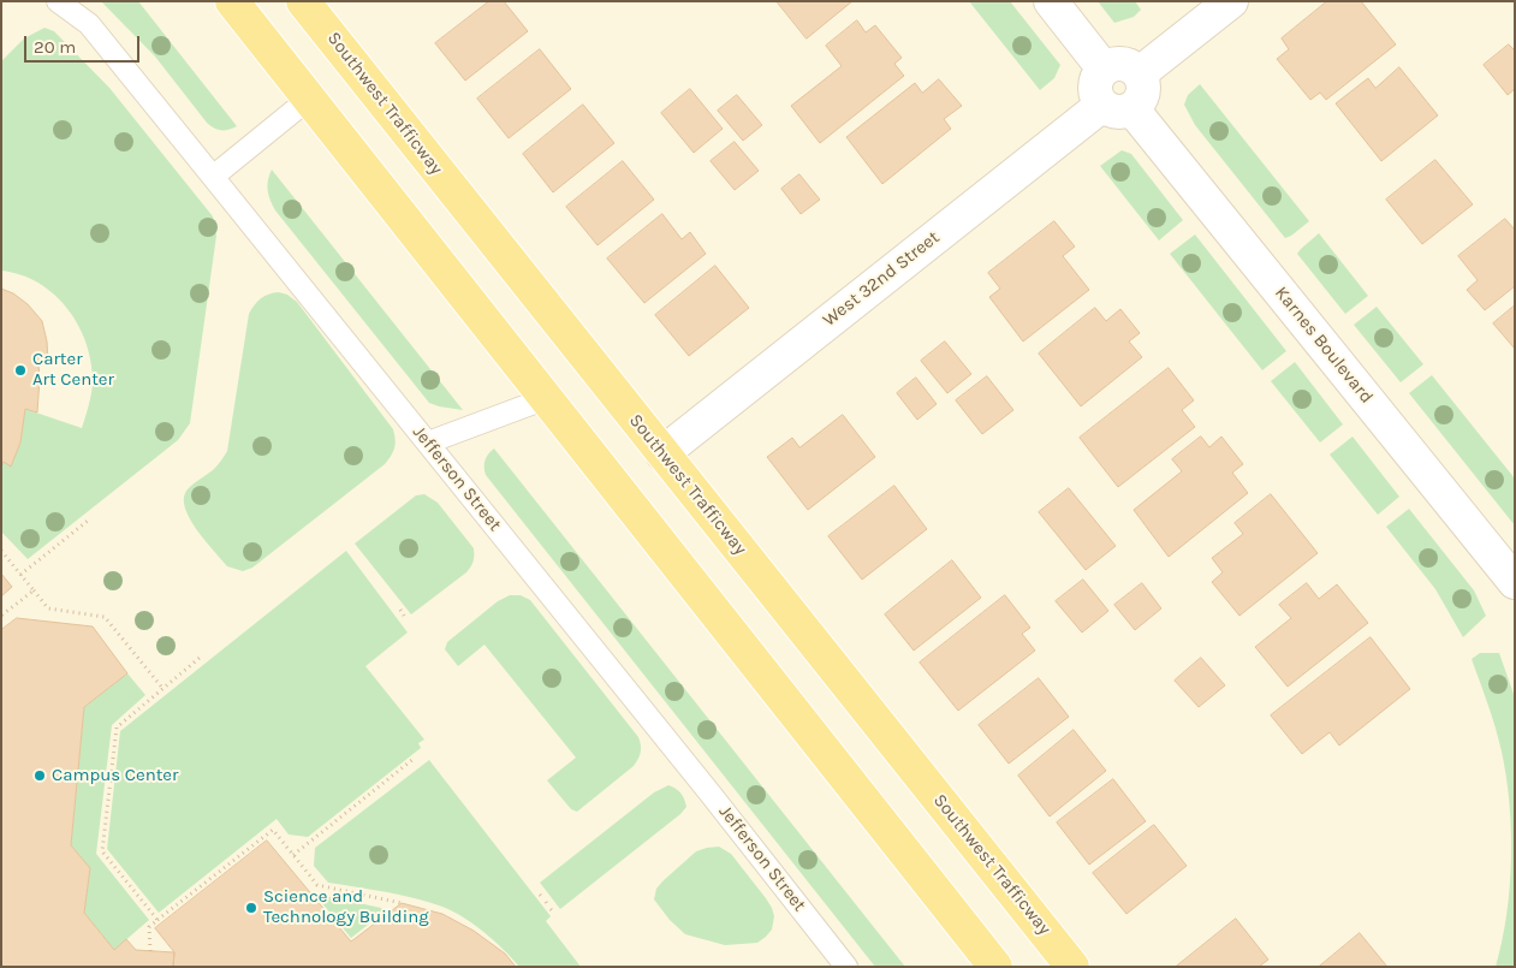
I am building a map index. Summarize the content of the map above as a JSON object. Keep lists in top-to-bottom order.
{
  "streets": {
    "main road": ["Southwest Trafficway"],
    "street": ["West 32nd Street", "Karnes Boulevard"],
    "lane": ["Jefferson Street"]
  },
  "crossings": [
    ["Southwest Trafficway", "West 32nd Street"],
    ["West 32nd Street", "Karnes Boulevard"]
  ],
  "places": ["Carter Art Center", "Campus Center", "Science and Technology Building"],
  "scale_bar": "20 m"
}
